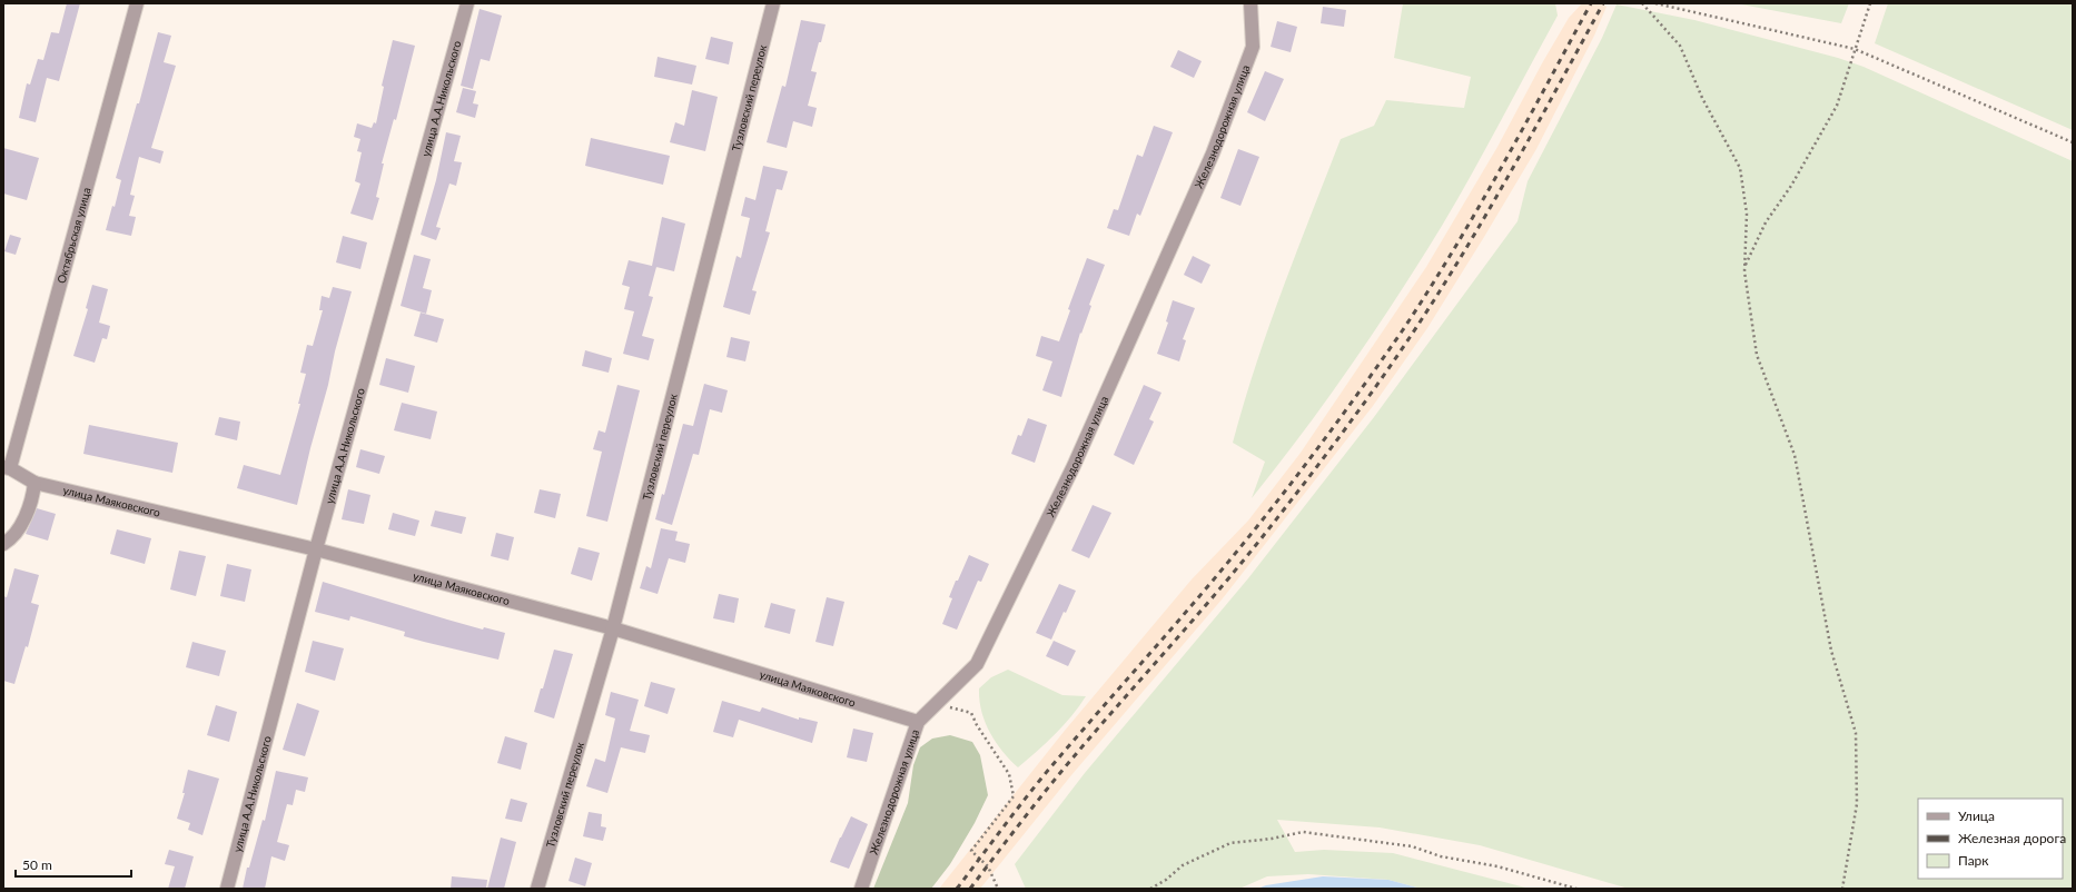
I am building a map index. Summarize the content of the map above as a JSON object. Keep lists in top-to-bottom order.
{
  "streets": {
    "street": [
      "улица А.А.Никольского",
      "Тузловский переулок",
      "Железнодорожная улица",
      "Октябрьская улица",
      "улица Маяковского"
    ]
  },
  "crossings": [
    ["улица А.А.Никольского", "улица Маяковского"],
    ["Тузловский переулок", "улица Маяковского"],
    ["Железнодорожная улица", "улица Маяковского"],
    ["Октябрьская улица", "улица Маяковского"]
  ],
  "legend": ["Улица", "Железная дорога", "Парк"],
  "scale_bar": "50 m"
}
